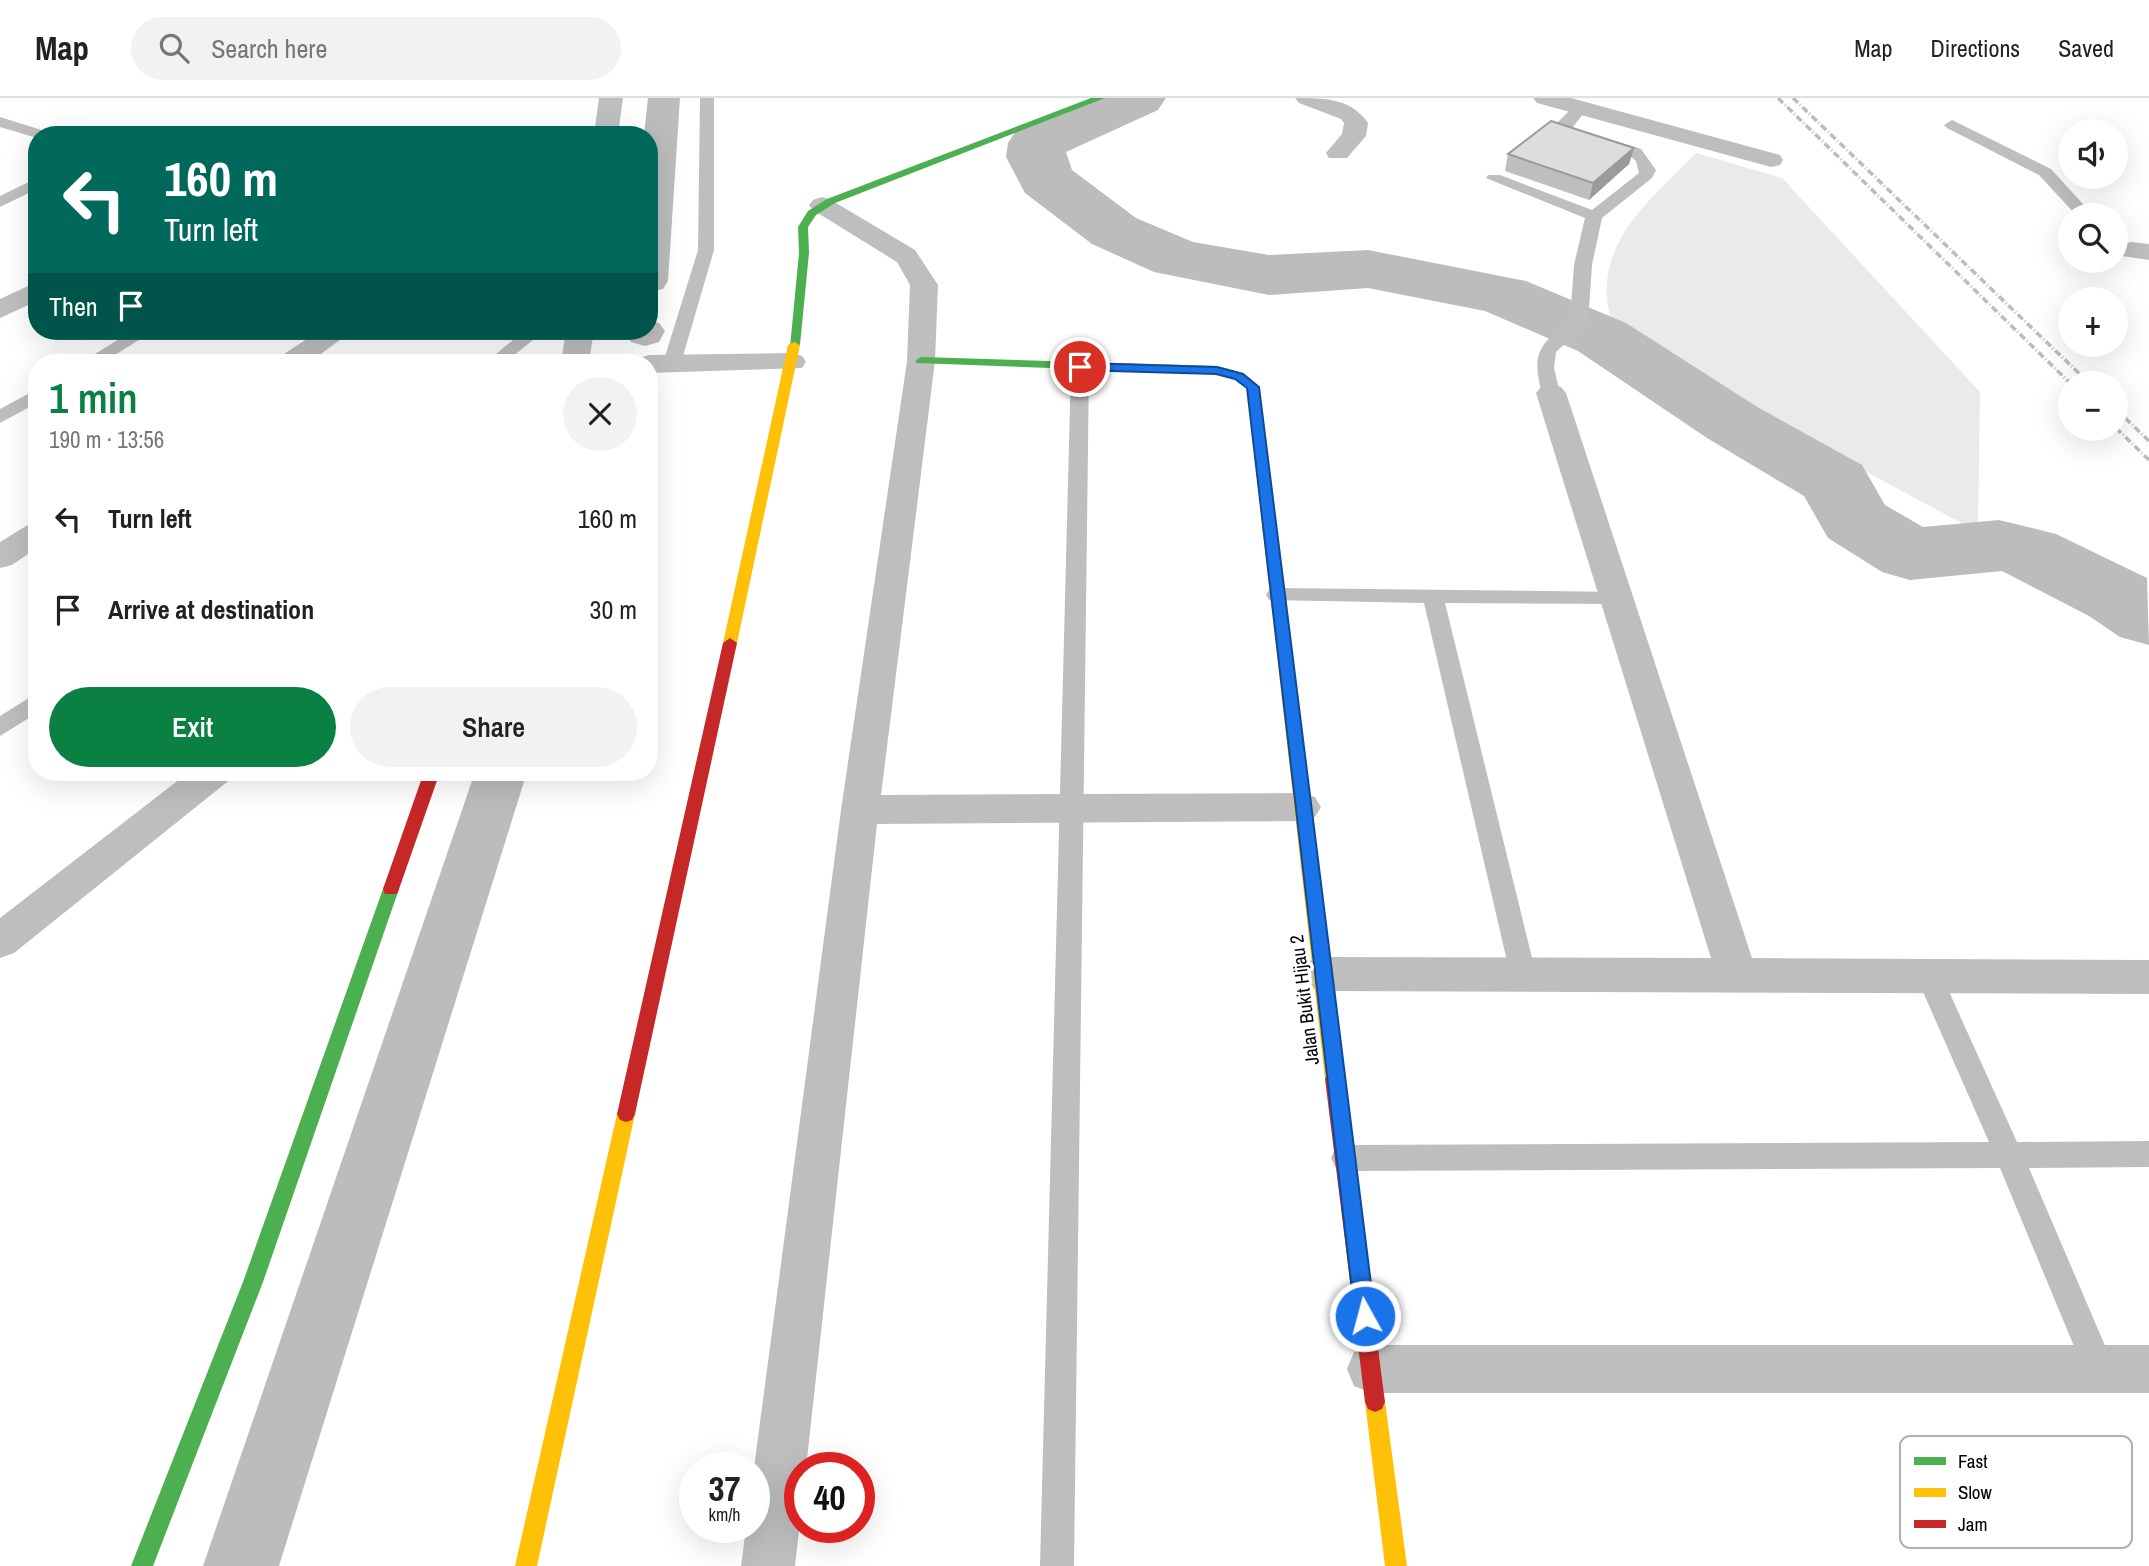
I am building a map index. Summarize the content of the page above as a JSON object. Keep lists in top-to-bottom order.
{
  "streets": {
    "street": ["Jalan Bukit Hijau 2"]
  },
  "legend": ["Fast", "Slow", "Jam"],
  "page": {
    "header": "Map",
    "search": "Search here",
    "nav": ["Map", "Directions", "Saved"],
    "map_buttons": ["+", "−"],
    "turn": ["160 m", "Turn left"],
    "then": "Then",
    "heading": ["1 min", "190 m · 13:56"],
    "list": [
      {
        "name": "Turn left",
        "value": "160 m"
      },
      {
        "name": "Arrive at destination",
        "value": "30 m"
      }
    ],
    "buttons": ["Exit", "Share"],
    "speed": "37 km/h",
    "limit": "40"
  }
}
